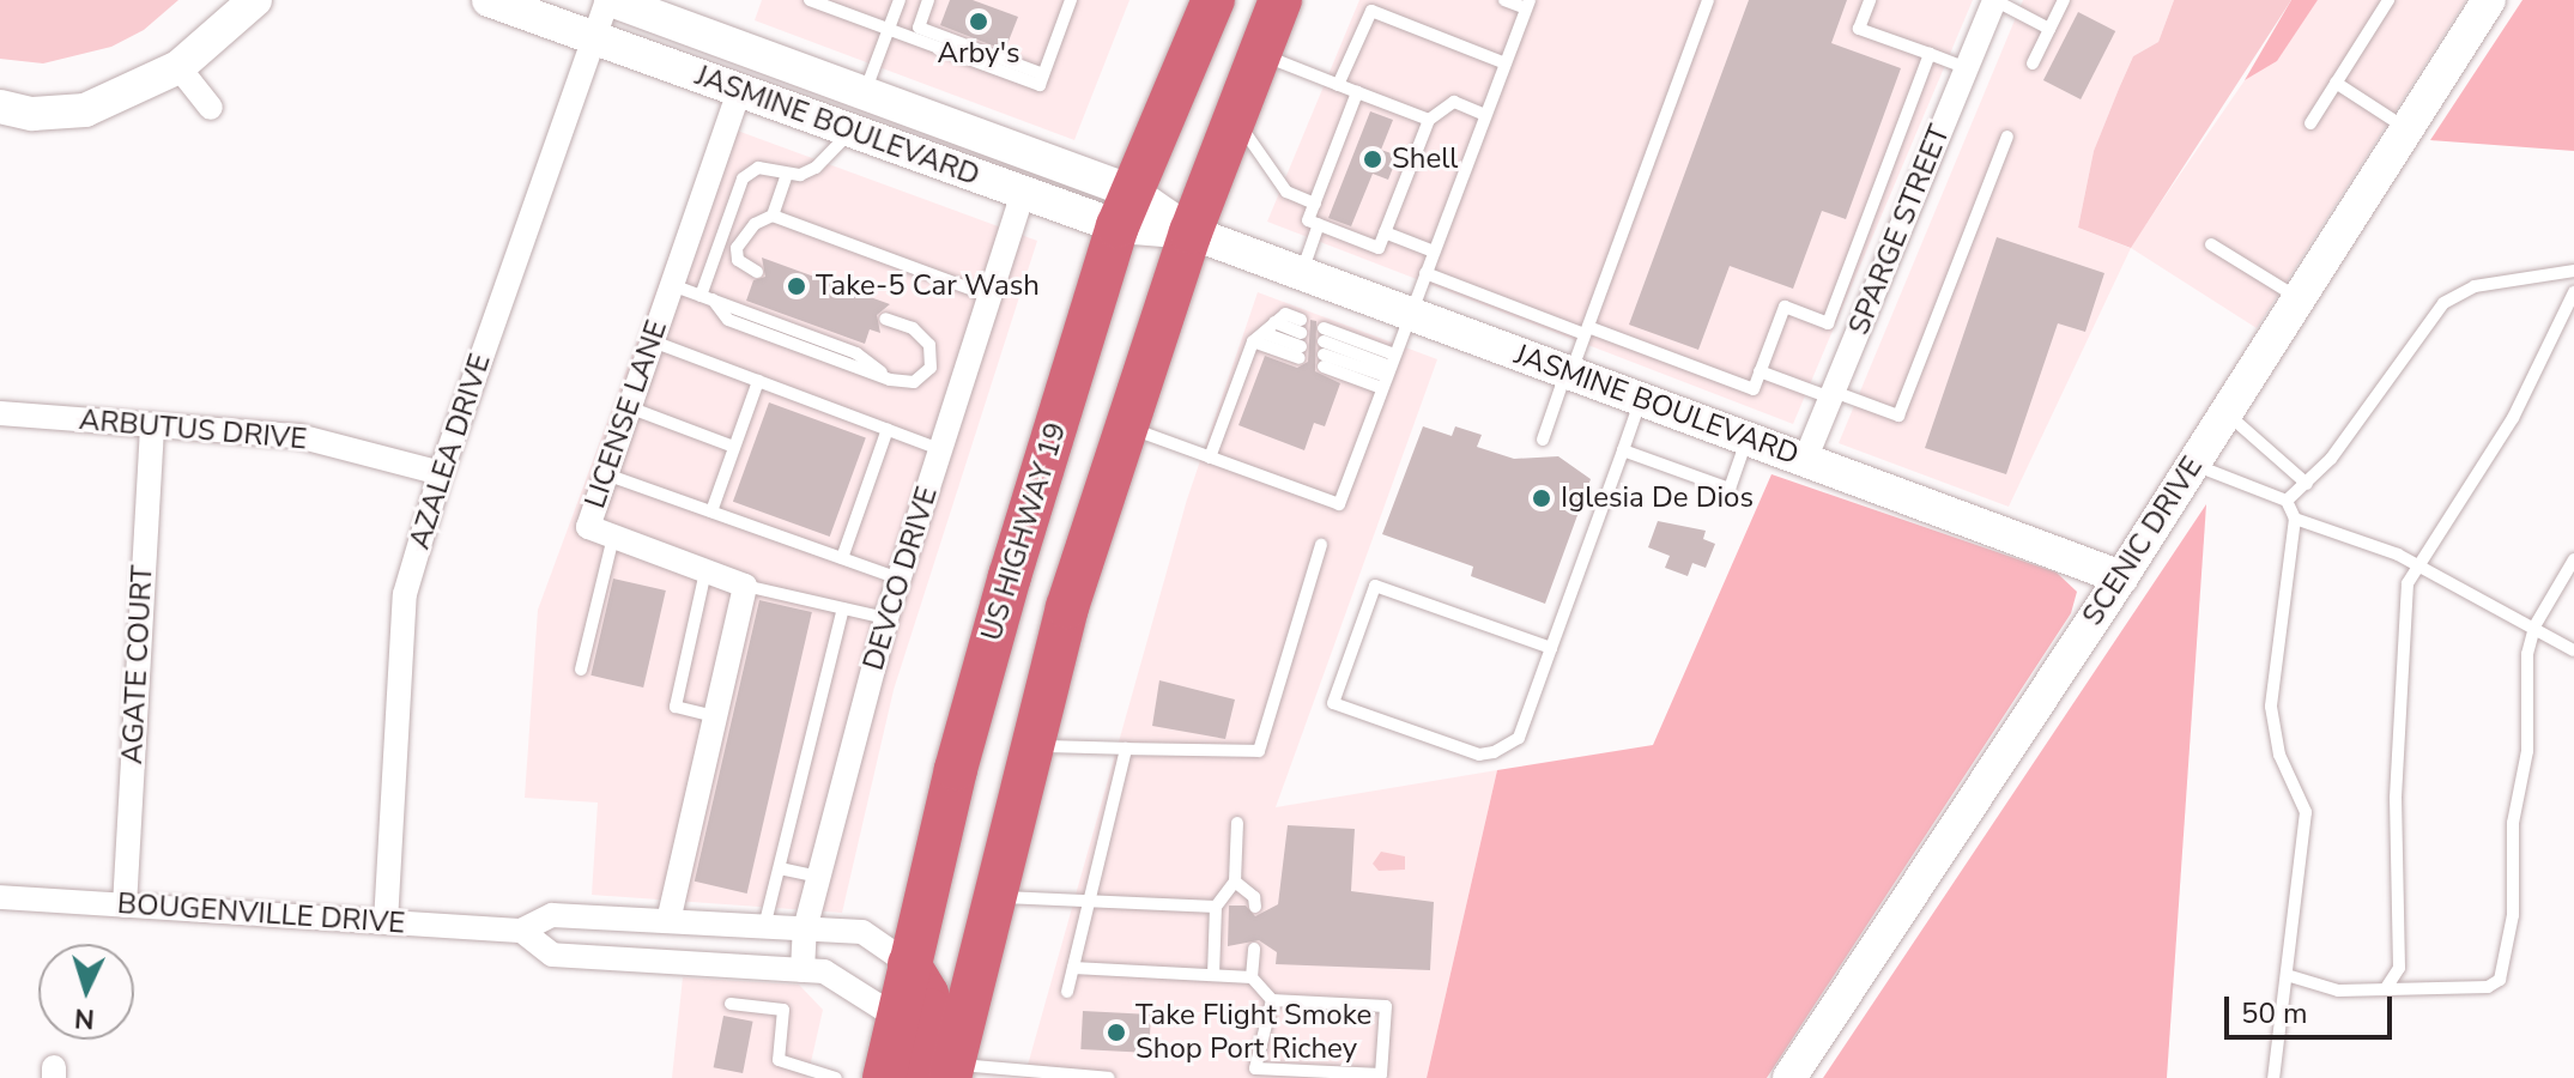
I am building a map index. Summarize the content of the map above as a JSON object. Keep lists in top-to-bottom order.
{
  "streets": {
    "highway": ["US HIGHWAY 19"],
    "street": [
      "JASMINE BOULEVARD",
      "SPARGE STREET",
      "LICENSE LANE",
      "ARBUTUS DRIVE",
      "AZALEA DRIVE",
      "SCENIC DRIVE",
      "DEVCO DRIVE",
      "AGATE COURT",
      "BOUGENVILLE DRIVE"
    ]
  },
  "crossings": [
    ["JASMINE BOULEVARD", "SPARGE STREET"],
    ["JASMINE BOULEVARD", "LICENSE LANE"],
    ["JASMINE BOULEVARD", "AZALEA DRIVE"],
    ["JASMINE BOULEVARD", "US HIGHWAY 19"],
    ["JASMINE BOULEVARD", "SCENIC DRIVE"],
    ["JASMINE BOULEVARD", "DEVCO DRIVE"],
    ["ARBUTUS DRIVE", "AZALEA DRIVE"],
    ["ARBUTUS DRIVE", "AGATE COURT"],
    ["AZALEA DRIVE", "BOUGENVILLE DRIVE"],
    ["US HIGHWAY 19", "BOUGENVILLE DRIVE"],
    ["DEVCO DRIVE", "BOUGENVILLE DRIVE"],
    ["AGATE COURT", "BOUGENVILLE DRIVE"]
  ],
  "places": [
    "Arby's",
    "Shell",
    "Take-5 Car Wash",
    "Iglesia De Dios",
    "Take Flight Smoke Shop Port Richey"
  ],
  "scale_bar": "50 m",
  "north": "bottom"
}
